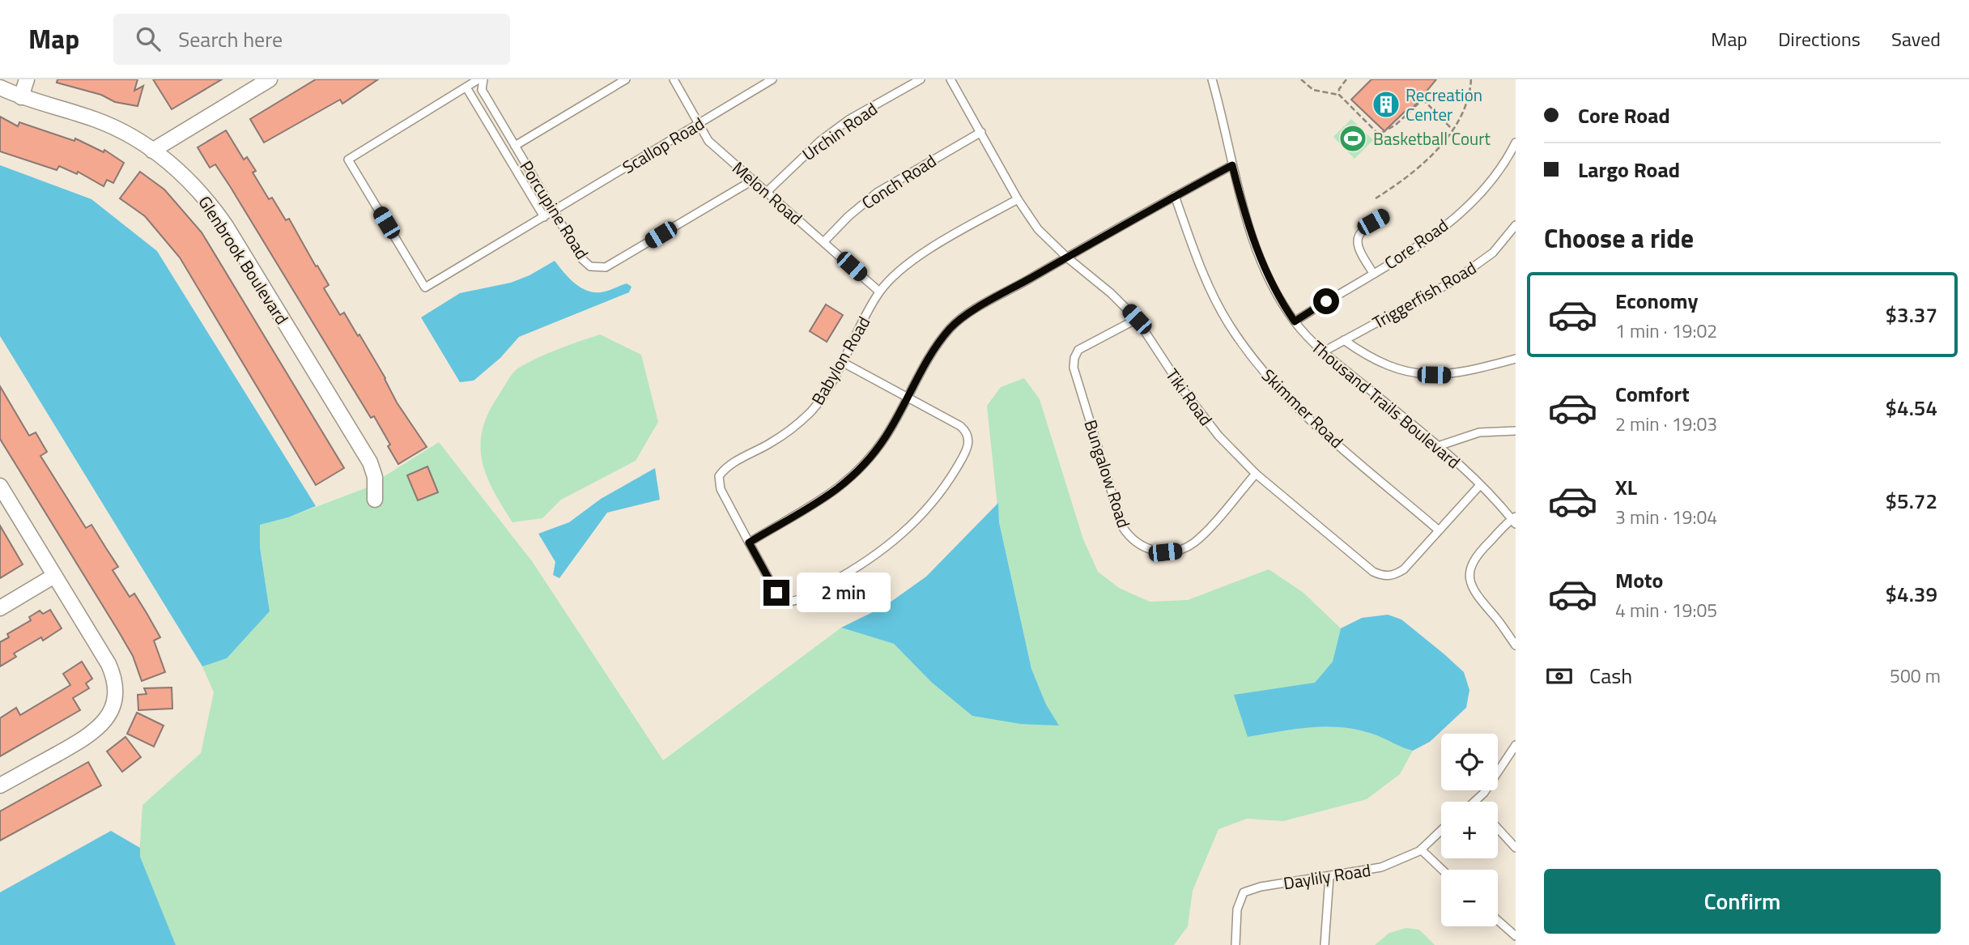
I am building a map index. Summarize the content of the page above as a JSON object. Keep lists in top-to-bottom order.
{
  "streets": {
    "street": ["Glenbrook Boulevard"],
    "lane": [
      "Urchin Road",
      "Scallop Road",
      "Conch Road",
      "Melon Road",
      "Porcupine Road",
      "Core Road",
      "Triggerfish Road",
      "Babylon Road",
      "Tiki Road",
      "Thousand Trails Boulevard",
      "Skimmer Road",
      "Bungalow Road",
      "Daylily Road"
    ]
  },
  "crossings": [
    ["Urchin Road", "Melon Road"],
    ["Scallop Road", "Melon Road"],
    ["Scallop Road", "Porcupine Road"],
    ["Conch Road", "Melon Road"],
    ["Conch Road", "Tiki Road"],
    ["Melon Road", "Porcupine Road"],
    ["Melon Road", "Babylon Road"],
    ["Core Road", "Thousand Trails Boulevard"],
    ["Triggerfish Road", "Thousand Trails Boulevard"],
    ["Babylon Road", "Tiki Road"],
    ["Tiki Road", "Thousand Trails Boulevard"],
    ["Tiki Road", "Skimmer Road"],
    ["Tiki Road", "Bungalow Road"]
  ],
  "places": {
    "building": ["Recreation Center"],
    "sports": ["Basketball Court"]
  },
  "page": {
    "header": "Map",
    "search": "Search here",
    "nav": ["Map", "Directions", "Saved"],
    "banner": ["Core Road", "Largo Road"],
    "heading": "Choose a ride",
    "list": [
      {
        "name": "Economy",
        "note": "1 min · 19:02",
        "value": "$3.37"
      },
      {
        "name": "Comfort",
        "note": "2 min · 19:03",
        "value": "$4.54"
      },
      {
        "name": "XL",
        "note": "3 min · 19:04",
        "value": "$5.72"
      },
      {
        "name": "Moto",
        "note": "4 min · 19:05",
        "value": "$4.39"
      }
    ],
    "bubble": "2 min",
    "pay": ["Cash", "500 m"],
    "map_buttons": ["+", "−"],
    "buttons": "Confirm"
  }
}
